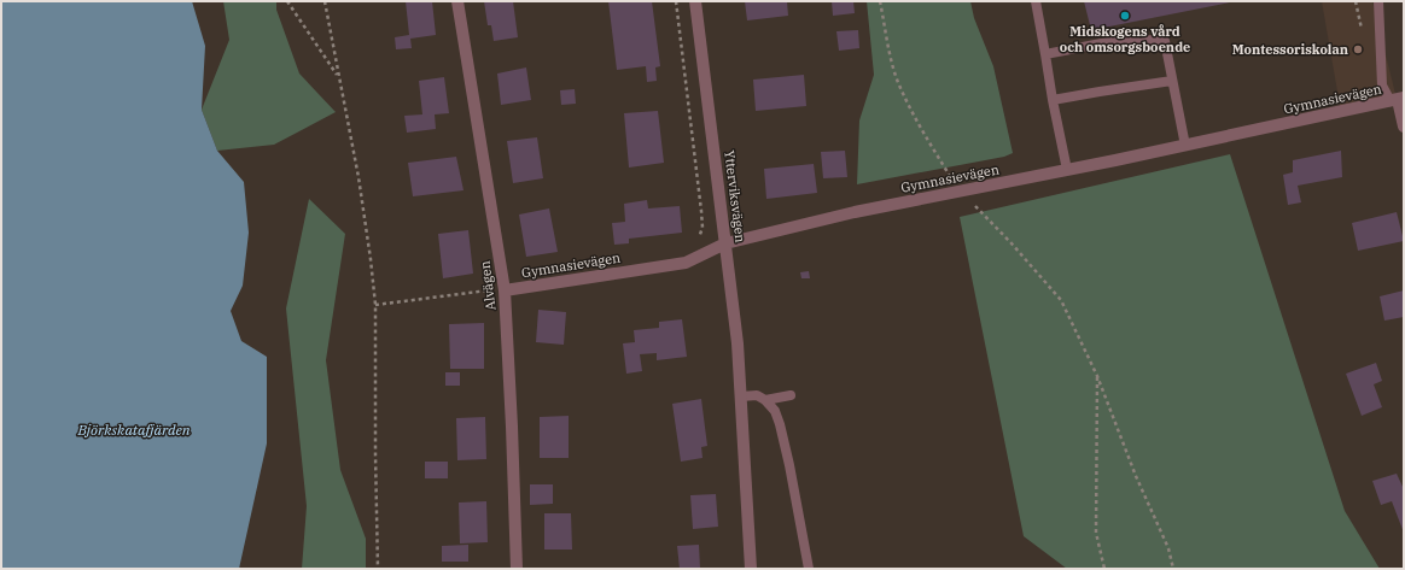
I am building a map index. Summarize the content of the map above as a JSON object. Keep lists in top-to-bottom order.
{
  "streets": {
    "street": ["Gymnasievägen", "Ytterviksvägen", "Alvägen"]
  },
  "crossings": [
    ["Gymnasievägen", "Ytterviksvägen"],
    ["Gymnasievägen", "Alvägen"]
  ],
  "water": ["Björkskatafjärden"],
  "places": ["Midskogens vård och omsorgsboende", "Montessoriskolan"]
}
